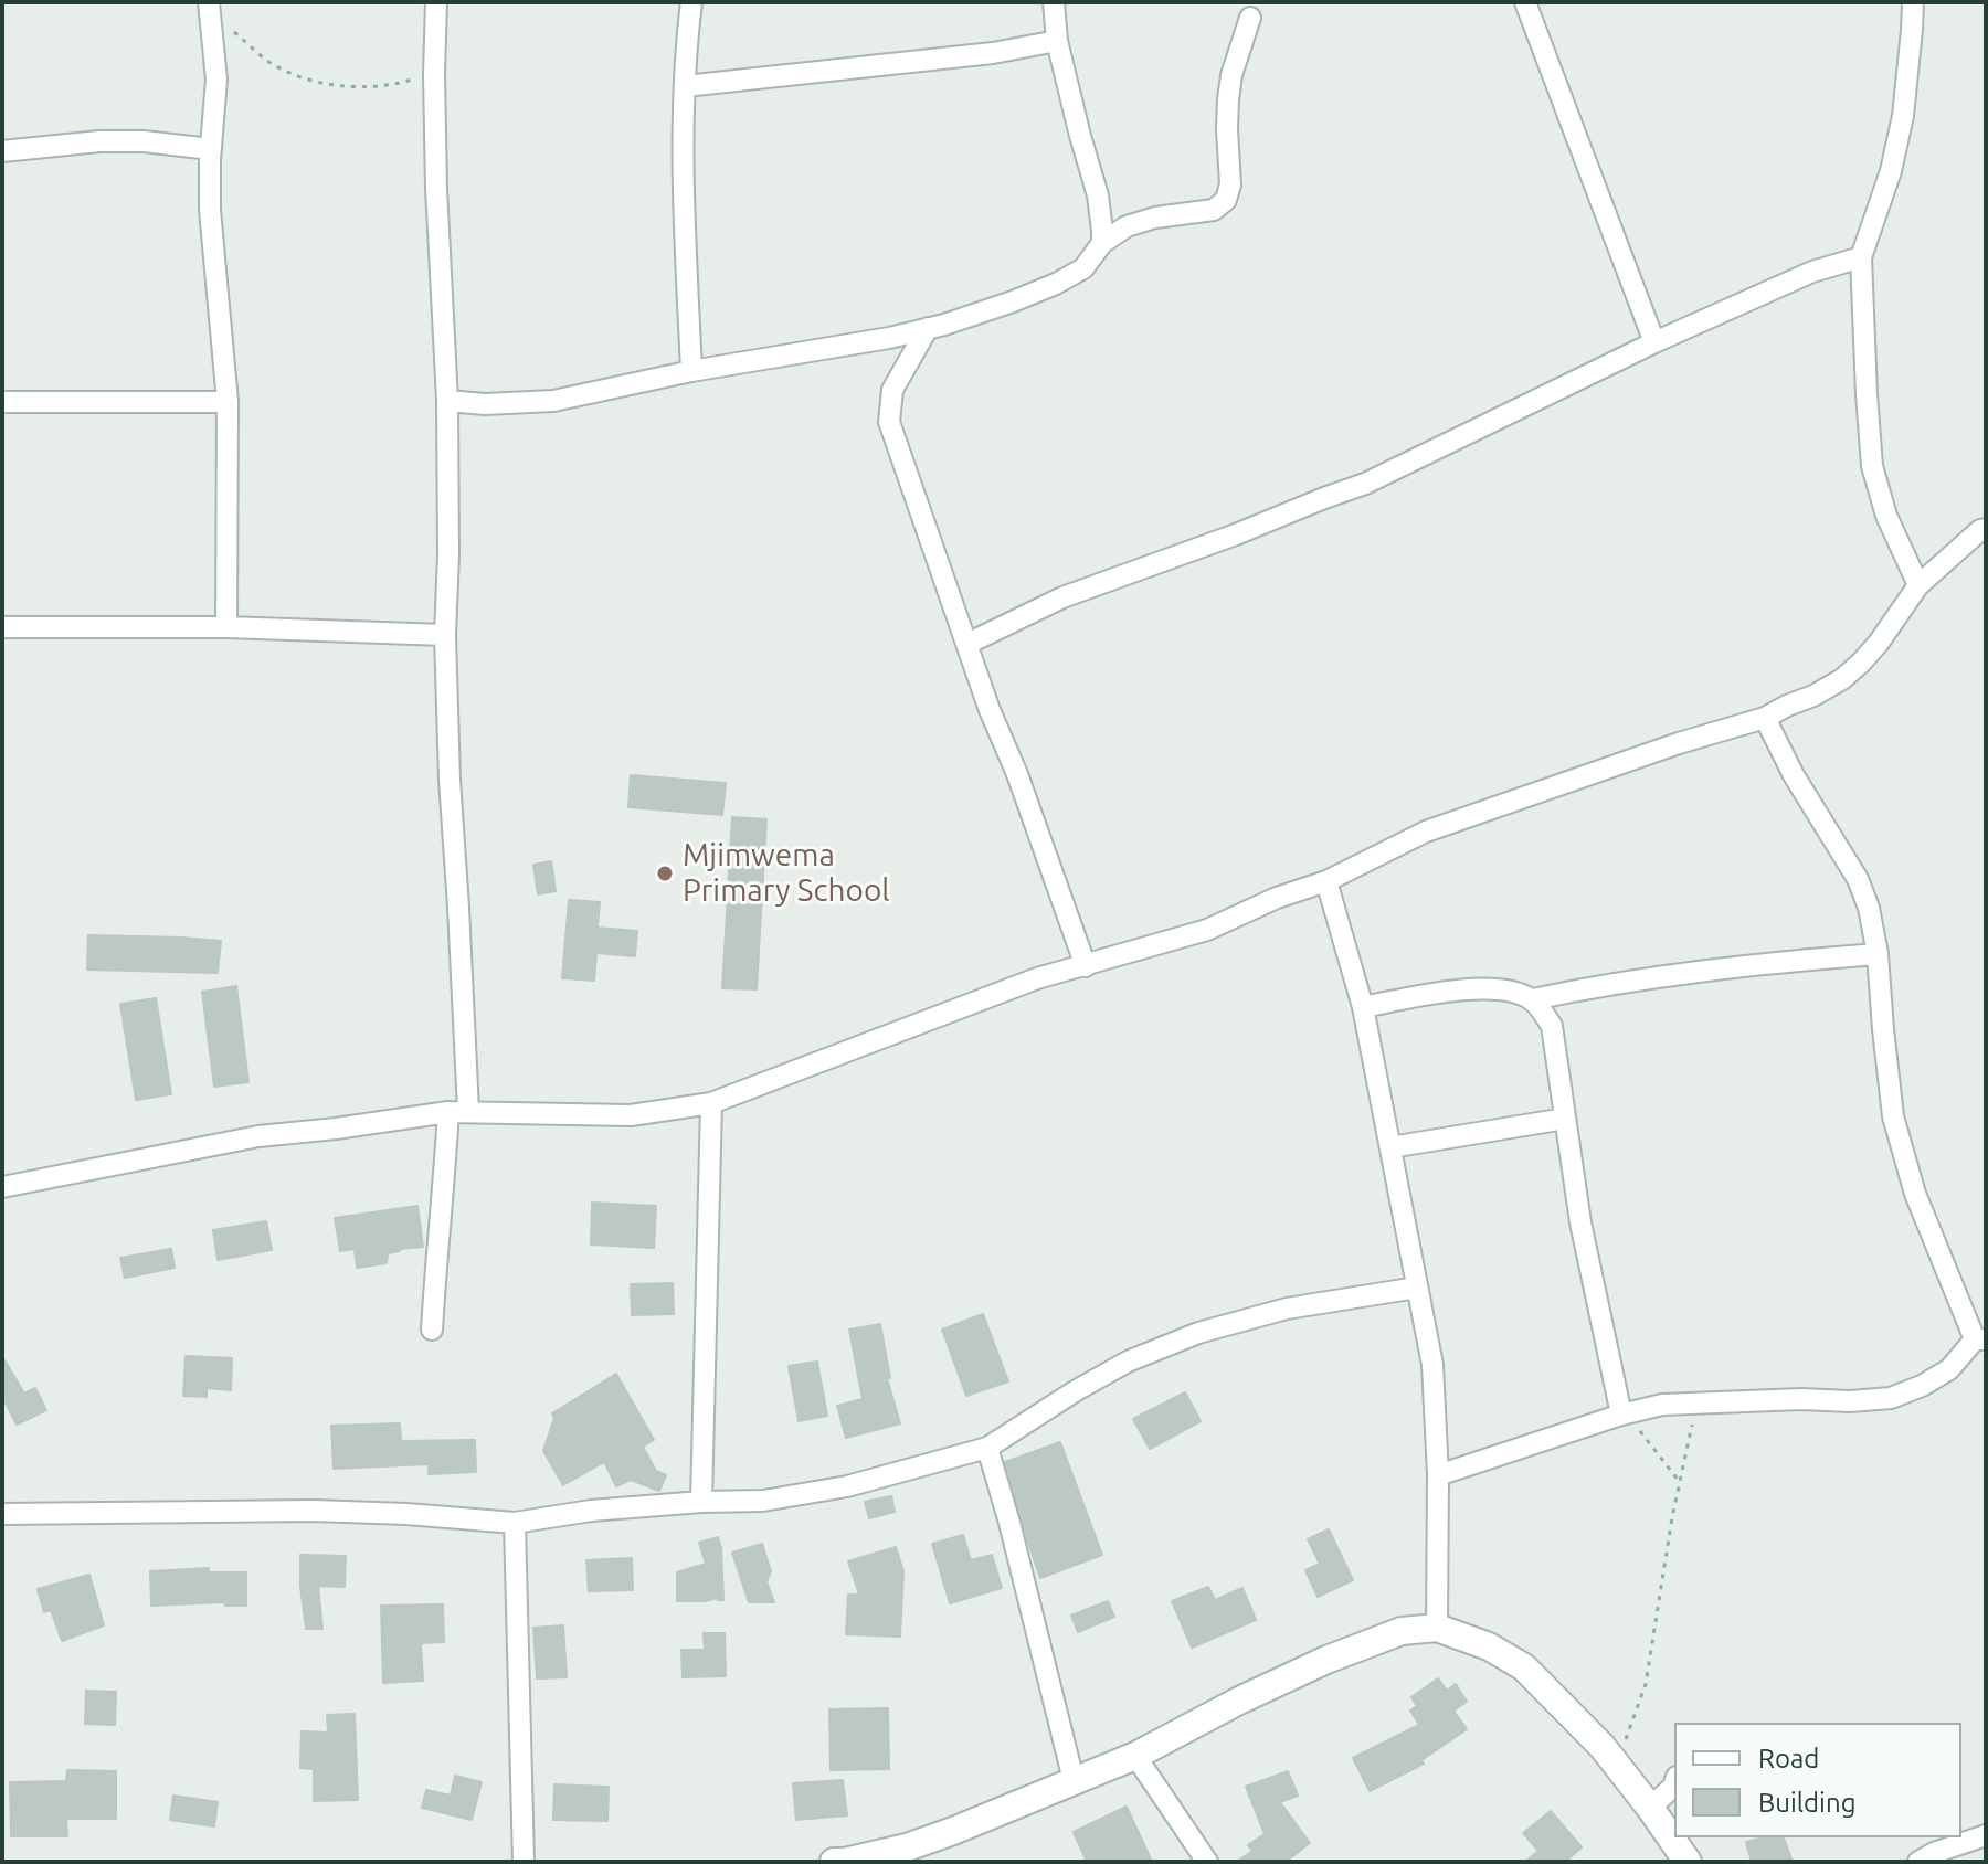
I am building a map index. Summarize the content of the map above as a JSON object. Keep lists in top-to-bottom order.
{
  "places": ["Mjimwema Primary School"],
  "legend": ["Road", "Building"]
}
